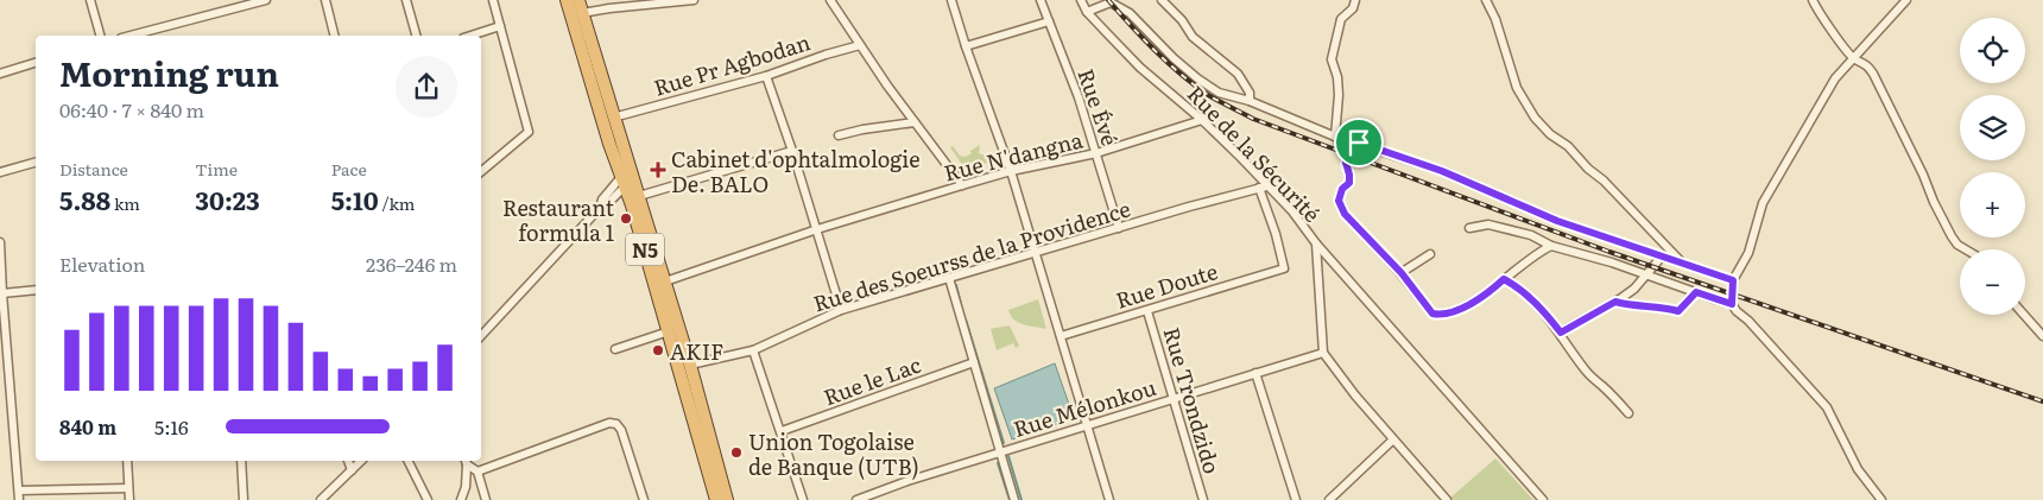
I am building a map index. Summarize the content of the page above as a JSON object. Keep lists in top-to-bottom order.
{
  "streets": {
    "highway": ["N5"],
    "street": [
      "Rue Pr Agbodan",
      "Rue Évé",
      "Rue de la Sécurité",
      "Rue N'dangna",
      "Rue des Soeurss de la Providence",
      "Rue Doute",
      "Rue le Lac",
      "Rue Trondzido",
      "Rue Mélonkou"
    ]
  },
  "crossings": [
    ["Rue Pr Agbodan", "N5"],
    ["Rue Évé", "Rue N'dangna"],
    ["Rue Évé", "Rue des Soeurss de la Providence"],
    ["Rue de la Sécurité", "Rue N'dangna"],
    ["Rue de la Sécurité", "Rue des Soeurss de la Providence"],
    ["Rue de la Sécurité", "Rue Doute"],
    ["Rue de la Sécurité", "Rue Mélonkou"],
    ["Rue N'dangna", "N5"],
    ["N5", "Rue des Soeurss de la Providence"],
    ["Rue des Soeurss de la Providence", "Rue Doute"],
    ["Rue Doute", "Rue Trondzido"],
    ["Rue Trondzido", "Rue Mélonkou"]
  ],
  "places": {
    "health": ["Cabinet d'ophtalmologie De. BALO"],
    "other": ["Restaurant formula 1", "AKIF", "Union Togolaise de Banque (UTB)"]
  },
  "page": {
    "map_buttons": ["+", "−"],
    "heading": ["Morning run", "06:40 · 7 × 840 m"],
    "stats": [
      ["Distance", "5.88 km"],
      ["Time", "30:23"],
      ["Pace", "5:10 /km"]
    ],
    "chart": ["Elevation", "236–246 m"],
    "list": [
      {
        "name": "840 m",
        "note": "5:16"
      }
    ]
  }
}
